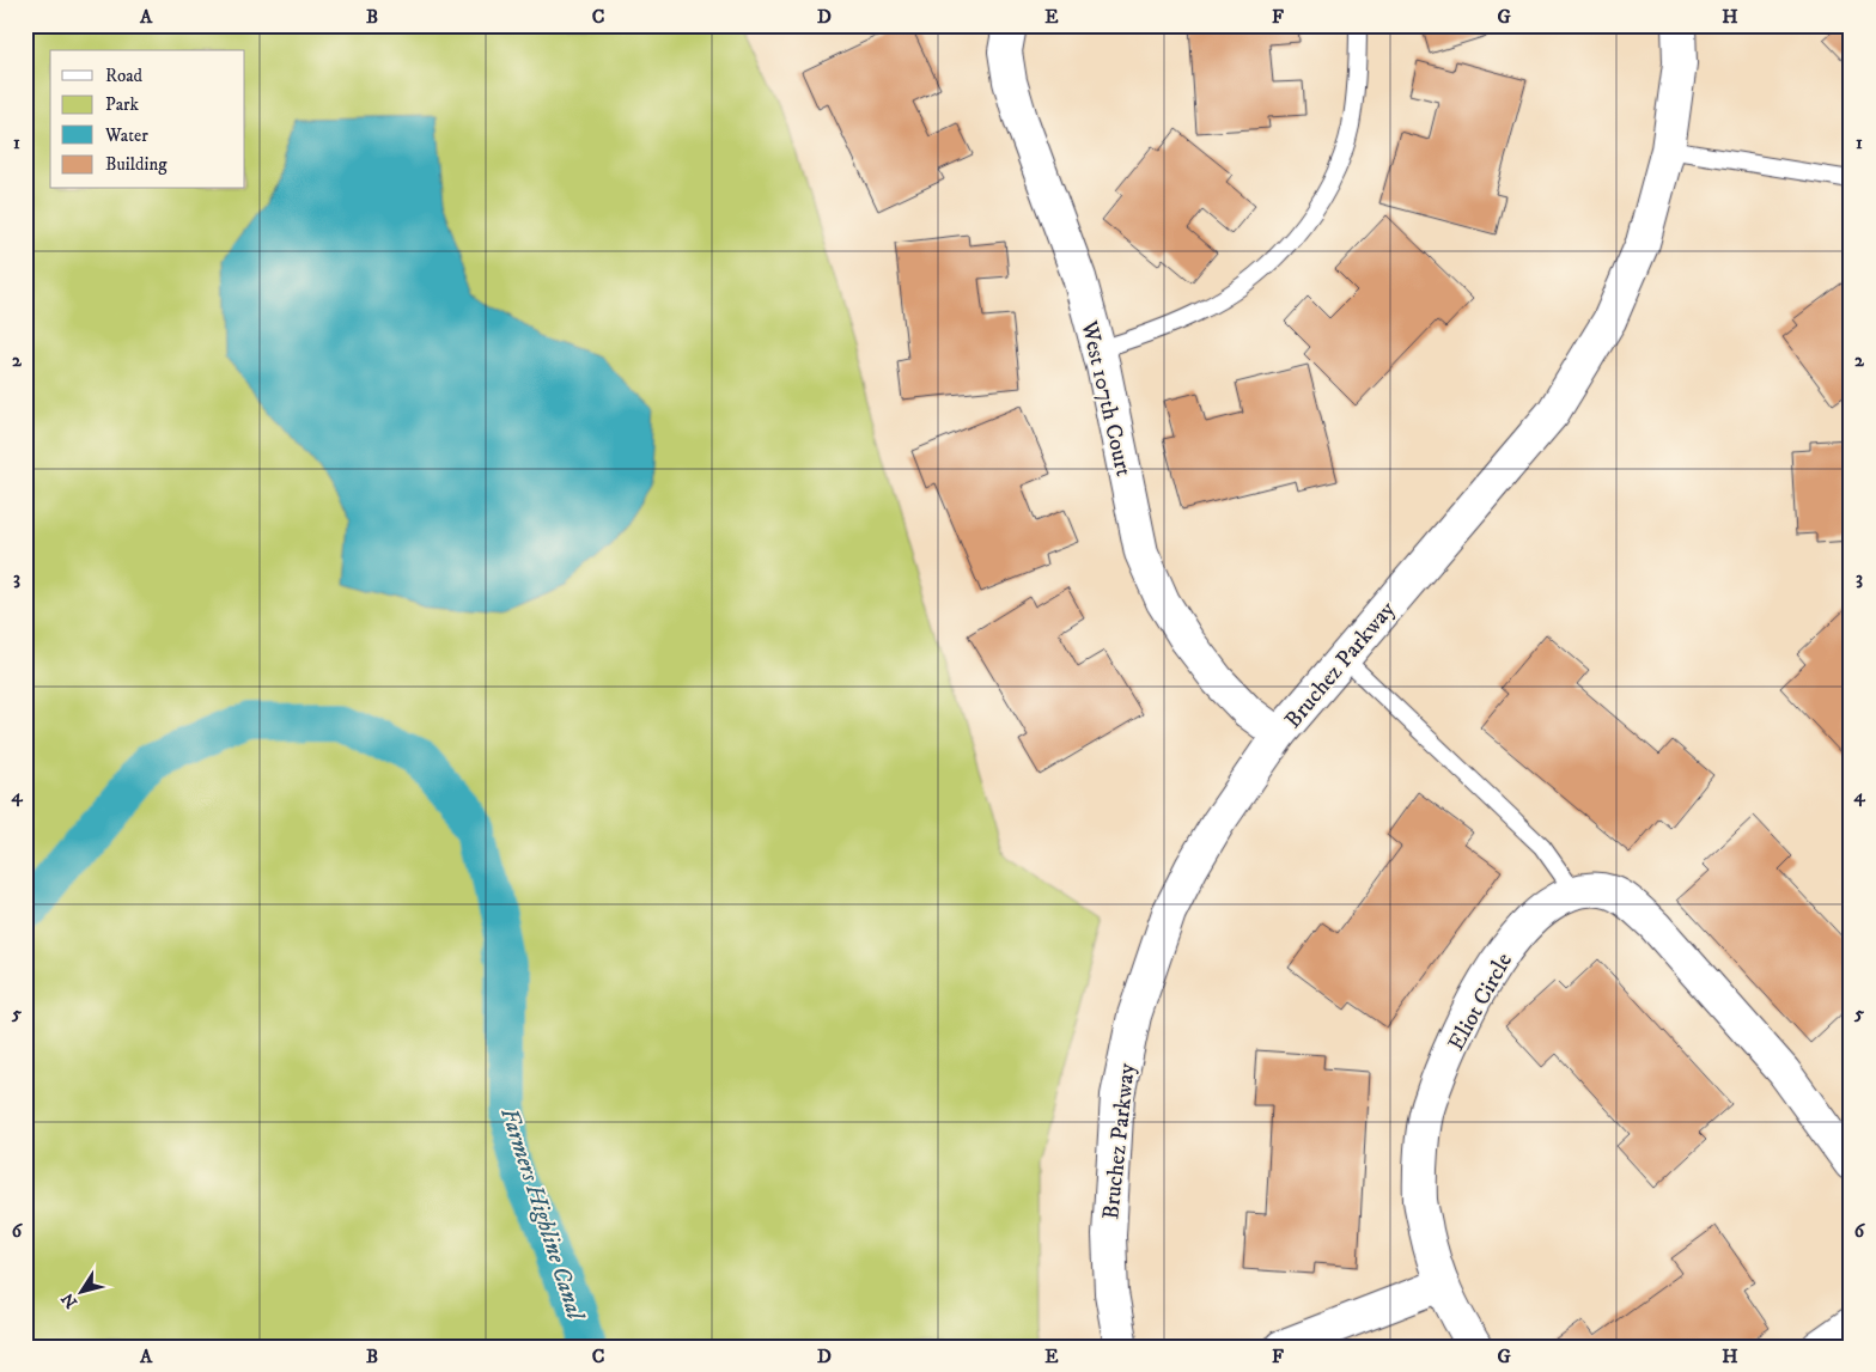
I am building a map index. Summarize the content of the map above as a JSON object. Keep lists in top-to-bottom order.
{
  "streets": {
    "street": ["West 107th Court", "Bruchez Parkway", "Eliot Circle"]
  },
  "crossings": [
    ["West 107th Court", "Bruchez Parkway"]
  ],
  "water": ["Farmers Highline Canal"],
  "legend": [
    "Road",
    "Park",
    "Water",
    "Building"
  ],
  "north": "bottom left",
  "grid": {
    "columns": [
      "A",
      "B",
      "C",
      "D",
      "E",
      "F",
      "G",
      "H"
    ],
    "rows": [
      "1",
      "2",
      "3",
      "4",
      "5",
      "6"
    ]
  }
}
